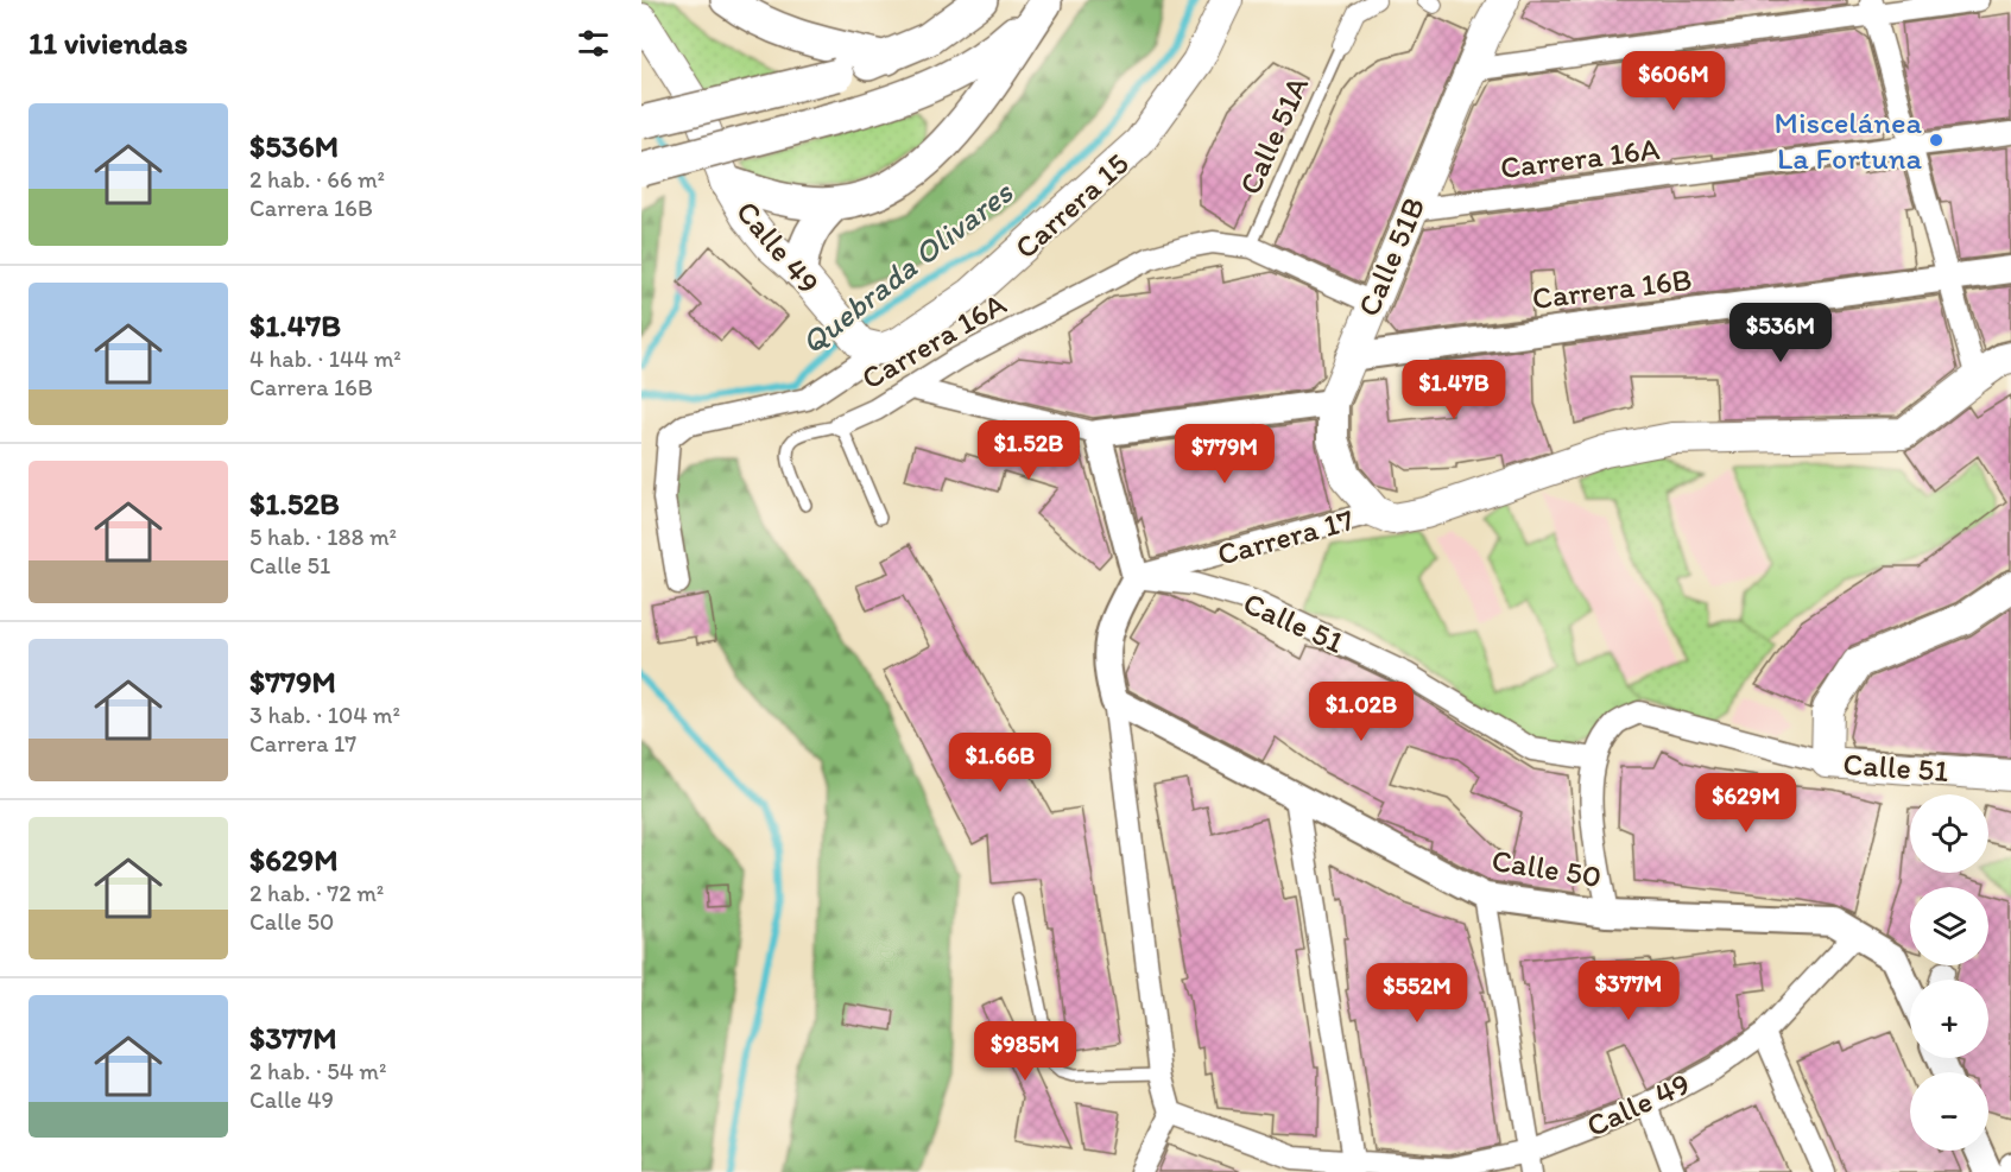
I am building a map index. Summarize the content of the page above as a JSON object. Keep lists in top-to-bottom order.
{
  "streets": {
    "main road": [
      "Carrera 15",
      "Calle 49",
      "Calle 51B",
      "Carrera 17",
      "Calle 51"
    ],
    "street": ["Carrera 16A", "Carrera 16B", "Calle 50"],
    "lane": ["Calle 51A"]
  },
  "crossings": [
    ["Calle 51A", "Carrera 16A"],
    ["Carrera 16A", "Carrera 15"],
    ["Carrera 16A", "Calle 49"],
    ["Carrera 16A", "Calle 51B"],
    ["Carrera 15", "Calle 49"],
    ["Calle 49", "Calle 50"],
    ["Calle 51B", "Carrera 16B"],
    ["Calle 51B", "Carrera 17"],
    ["Carrera 17", "Calle 51"],
    ["Calle 51", "Calle 50"]
  ],
  "water": ["Quebrada Olivares"],
  "places": ["Miscelánea La Fortuna"],
  "page": {
    "heading": "11 viviendas",
    "price": [
      "$606M",
      "$536M",
      "$1.47B",
      "$1.52B",
      "$779M",
      "$1.02B",
      "$1.66B",
      "$629M",
      "$377M",
      "$552M",
      "$985M"
    ],
    "list": [
      {
        "name": "$536M",
        "note": "2 hab. · 66 m² · Carrera 16B"
      },
      {
        "name": "$1.47B",
        "note": "4 hab. · 144 m² · Carrera 16B"
      },
      {
        "name": "$1.52B",
        "note": "5 hab. · 188 m² · Calle 51"
      },
      {
        "name": "$779M",
        "note": "3 hab. · 104 m² · Carrera 17"
      },
      {
        "name": "$629M",
        "note": "2 hab. · 72 m² · Calle 50"
      },
      {
        "name": "$377M",
        "note": "2 hab. · 54 m² · Calle 49"
      }
    ],
    "map_buttons": ["+", "−"]
  }
}
